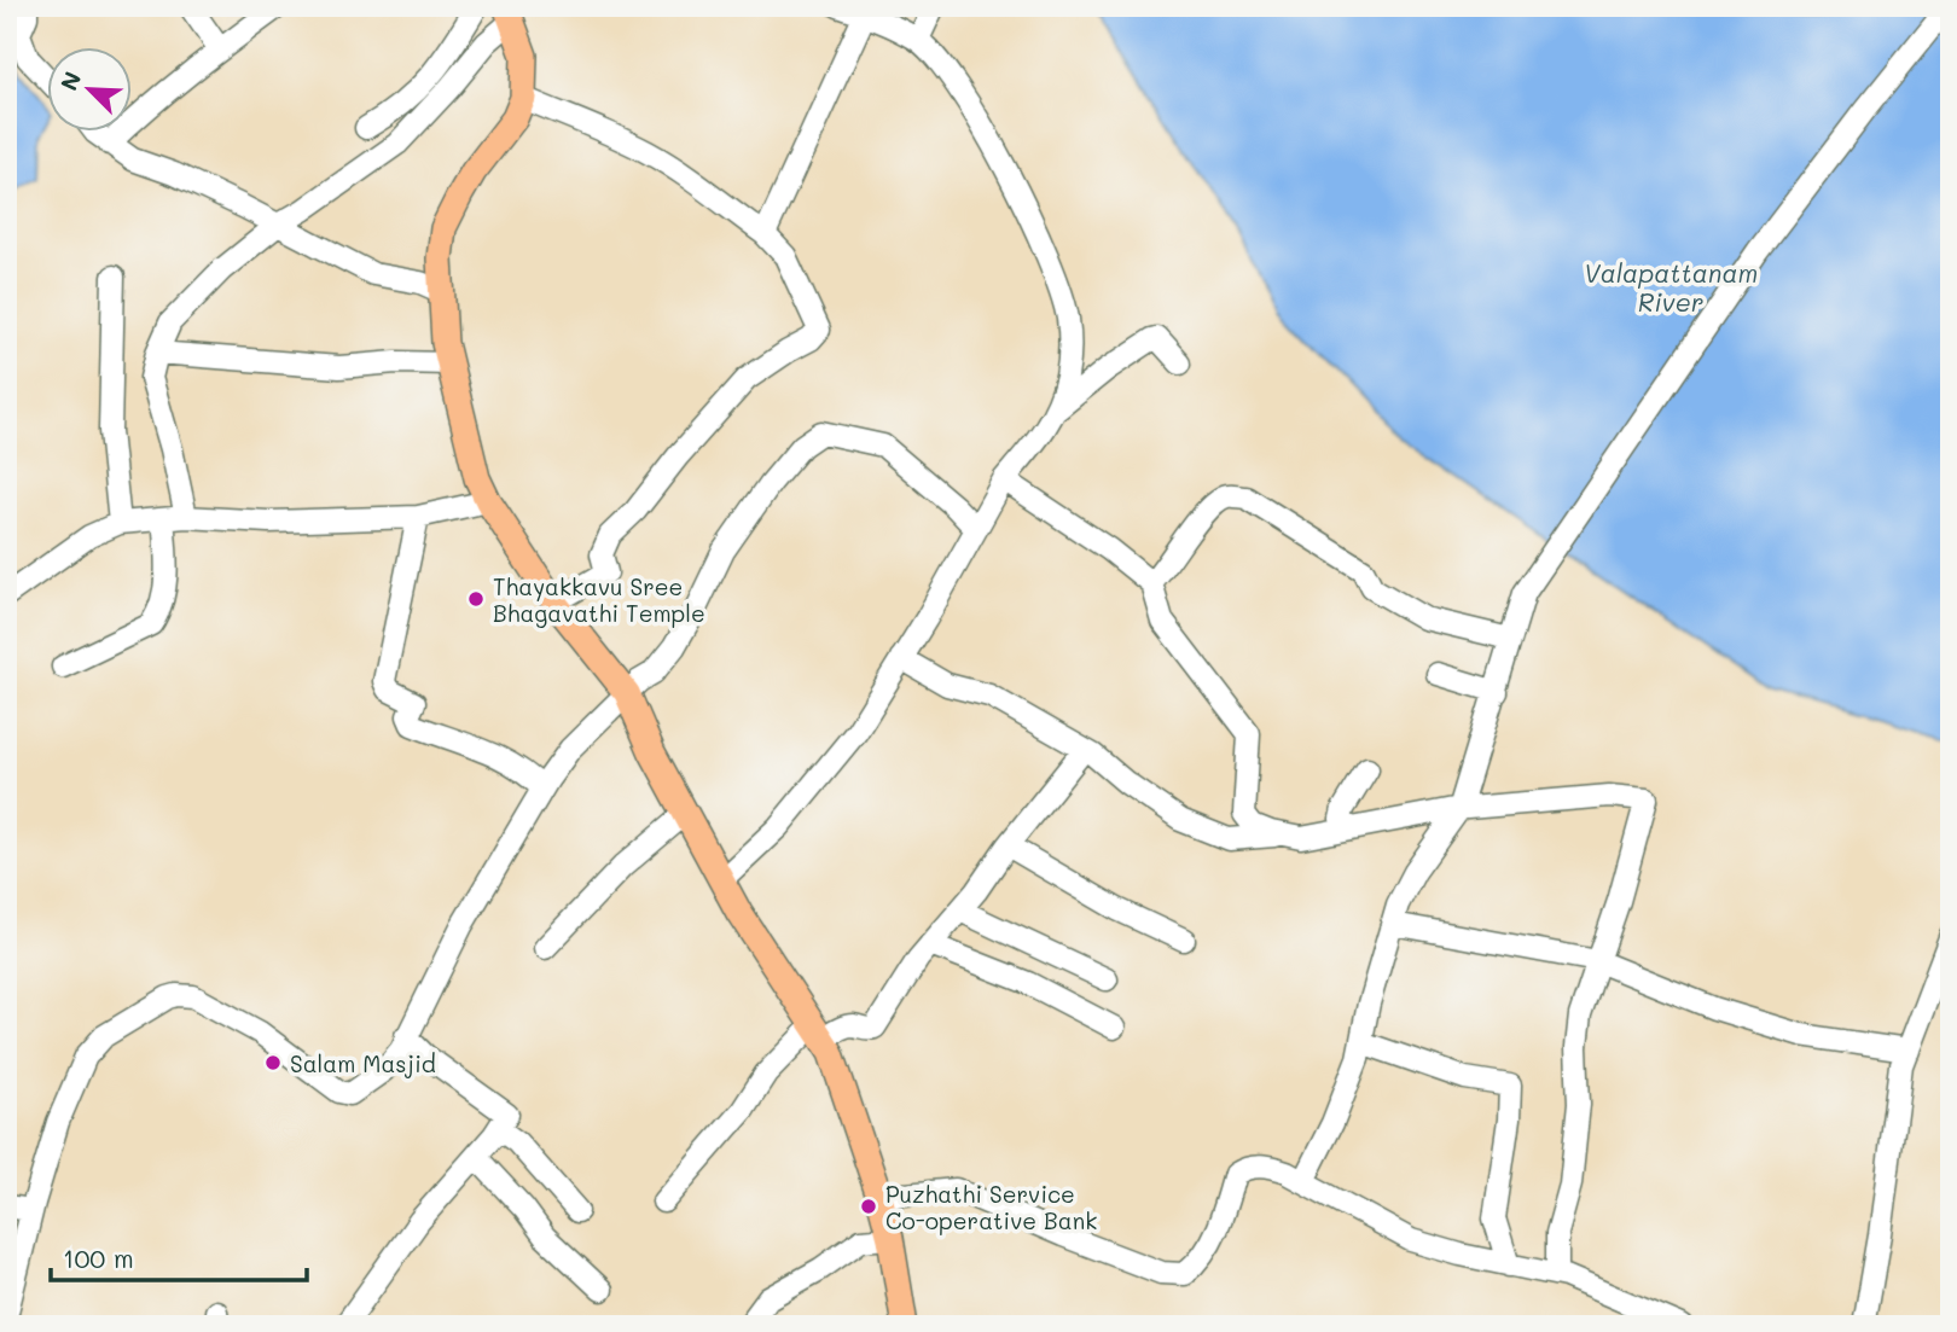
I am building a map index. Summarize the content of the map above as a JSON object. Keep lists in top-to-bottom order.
{
  "water": ["Valapattanam River"],
  "places": ["Thayakkavu Sree Bhagavathi Temple", "Salam Masjid", "Puzhathi Service Co-operative Bank"],
  "scale_bar": "100 m",
  "north": "top left"
}
